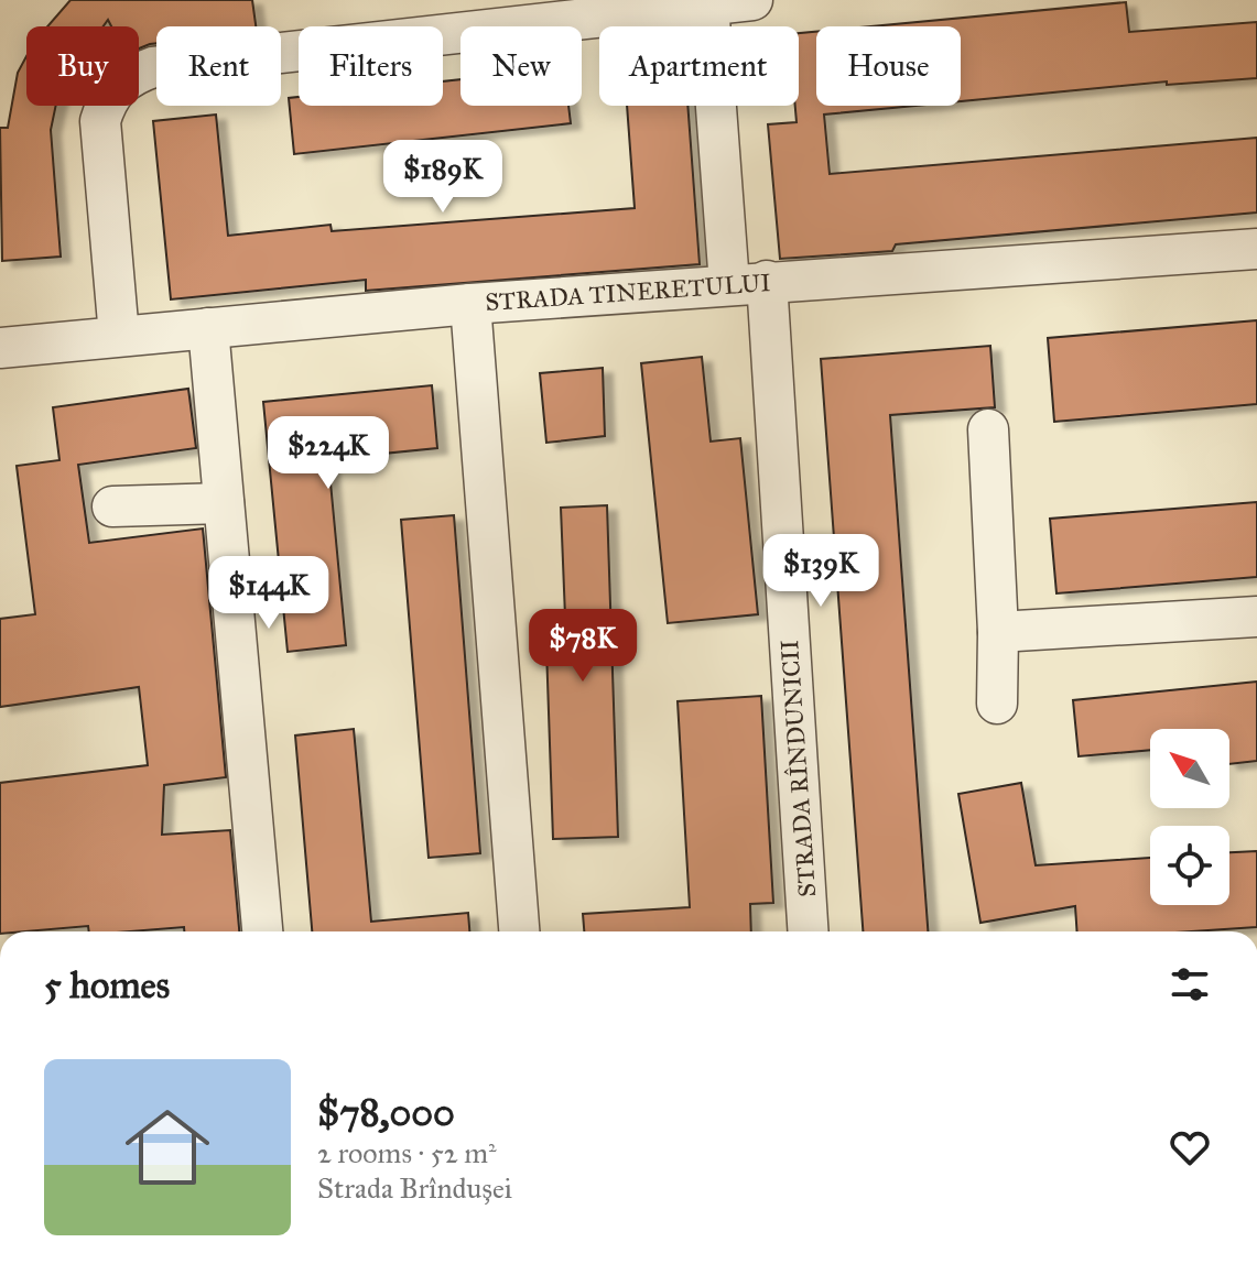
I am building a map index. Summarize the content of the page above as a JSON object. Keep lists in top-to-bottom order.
{
  "streets": {
    "street": ["STRADA TINERETULUI", "STRADA RÎNDUNICII"]
  },
  "crossings": [
    ["STRADA TINERETULUI", "STRADA RÎNDUNICII"]
  ],
  "north": "top left",
  "page": {
    "chip": [
      "Buy",
      "Rent",
      "Filters",
      "New",
      "Apartment",
      "House"
    ],
    "price": [
      "$189K",
      "$224K",
      "$139K",
      "$144K",
      "$78K"
    ],
    "heading": "5 homes",
    "list": [
      {
        "name": "$78,000",
        "note": "2 rooms · 52 m² · Strada Brîndușei"
      }
    ]
  }
}
